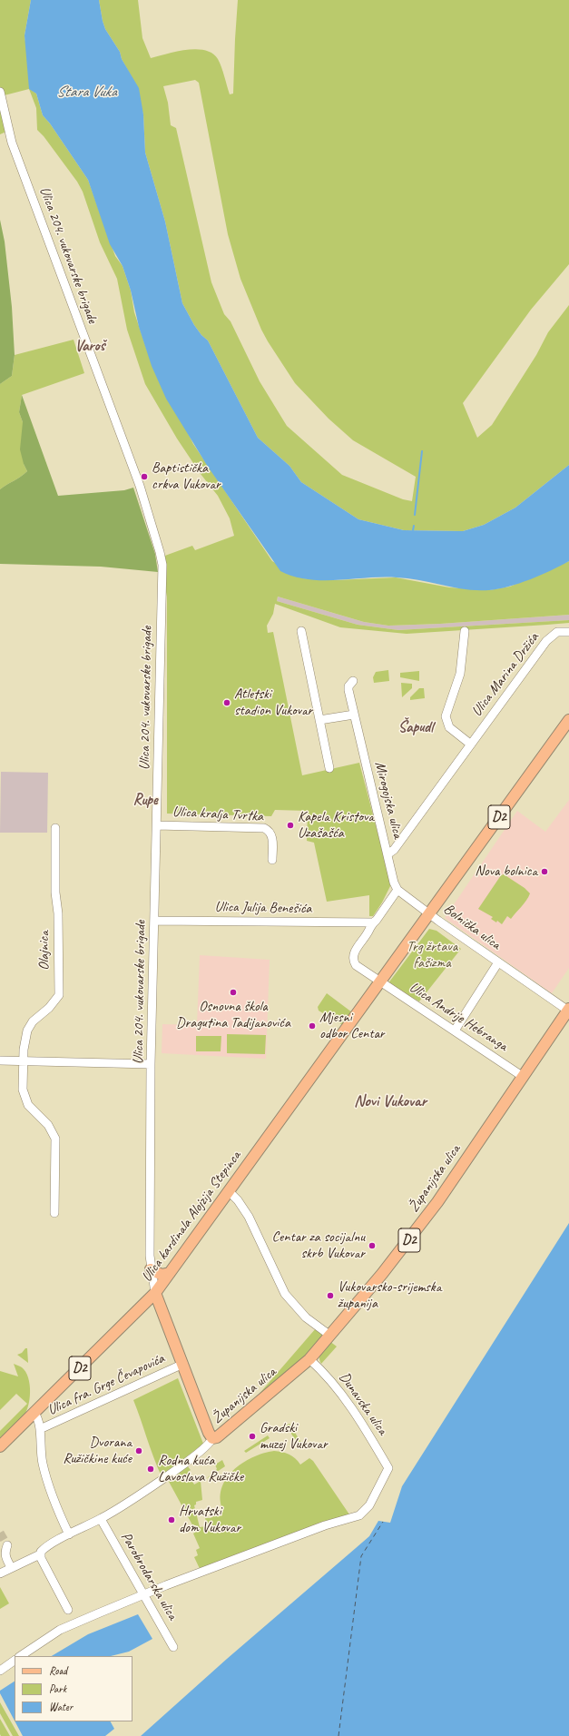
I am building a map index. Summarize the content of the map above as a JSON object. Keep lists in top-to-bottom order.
{
  "streets": {
    "main road": ["D2", "Županijska ulica", "Ulica kardinala Alojzija Stepinca"],
    "street": [
      "Ulica 204. vukovarske brigade",
      "Ulica Marina Držića",
      "Mirogojska ulica",
      "Ulica kralja Tvrtka",
      "Ulica Julija Benešića",
      "Bolnička ulica",
      "Olajnica",
      "Ulica Andrije Hebranga",
      "Ulica fra. Grge Čevapovića",
      "Dunavska ulica",
      "Parobrodarska ulica"
    ]
  },
  "crossings": [
    ["Ulica 204. vukovarske brigade", "Ulica kralja Tvrtka"],
    ["Ulica 204. vukovarske brigade", "Ulica Julija Benešića"],
    ["Ulica 204. vukovarske brigade", "Ulica kardinala Alojzija Stepinca"],
    ["Ulica Marina Držića", "Mirogojska ulica"],
    ["D2", "Bolnička ulica"],
    ["D2", "Ulica Andrije Hebranga"],
    ["D2", "Ulica kardinala Alojzija Stepinca"],
    ["Bolnička ulica", "Ulica Andrije Hebranga"],
    ["Bolnička ulica", "Županijska ulica"],
    ["Ulica Andrije Hebranga", "Županijska ulica"],
    ["Ulica Andrije Hebranga", "Ulica kardinala Alojzija Stepinca"],
    ["Županijska ulica", "Dunavska ulica"],
    ["Dunavska ulica", "Parobrodarska ulica"]
  ],
  "districts": [
    "Varoš",
    "Šapudl",
    "Rupe",
    "Novi Vukovar"
  ],
  "water": ["Stara Vuka"],
  "parks": ["Trg žrtava fašizma"],
  "places": [
    "Baptistička crkva Vukovar",
    "Atletski stadion Vukovar",
    "Kapela Kristova Uzašašća",
    "Nova bolnica",
    "Osnovna škola Dragutina Tadijanovića",
    "Mjesni odbor Centar",
    "Centar za socijalnu skrb Vukovar",
    "Vukovarsko-srijemska županija",
    "Gradski muzej Vukovar",
    "Dvorana Ružičkine kuće",
    "Rodna kuća Lavoslava Ružičke",
    "Hrvatski dom Vukovar"
  ],
  "legend": ["Road", "Park", "Water"]
}
